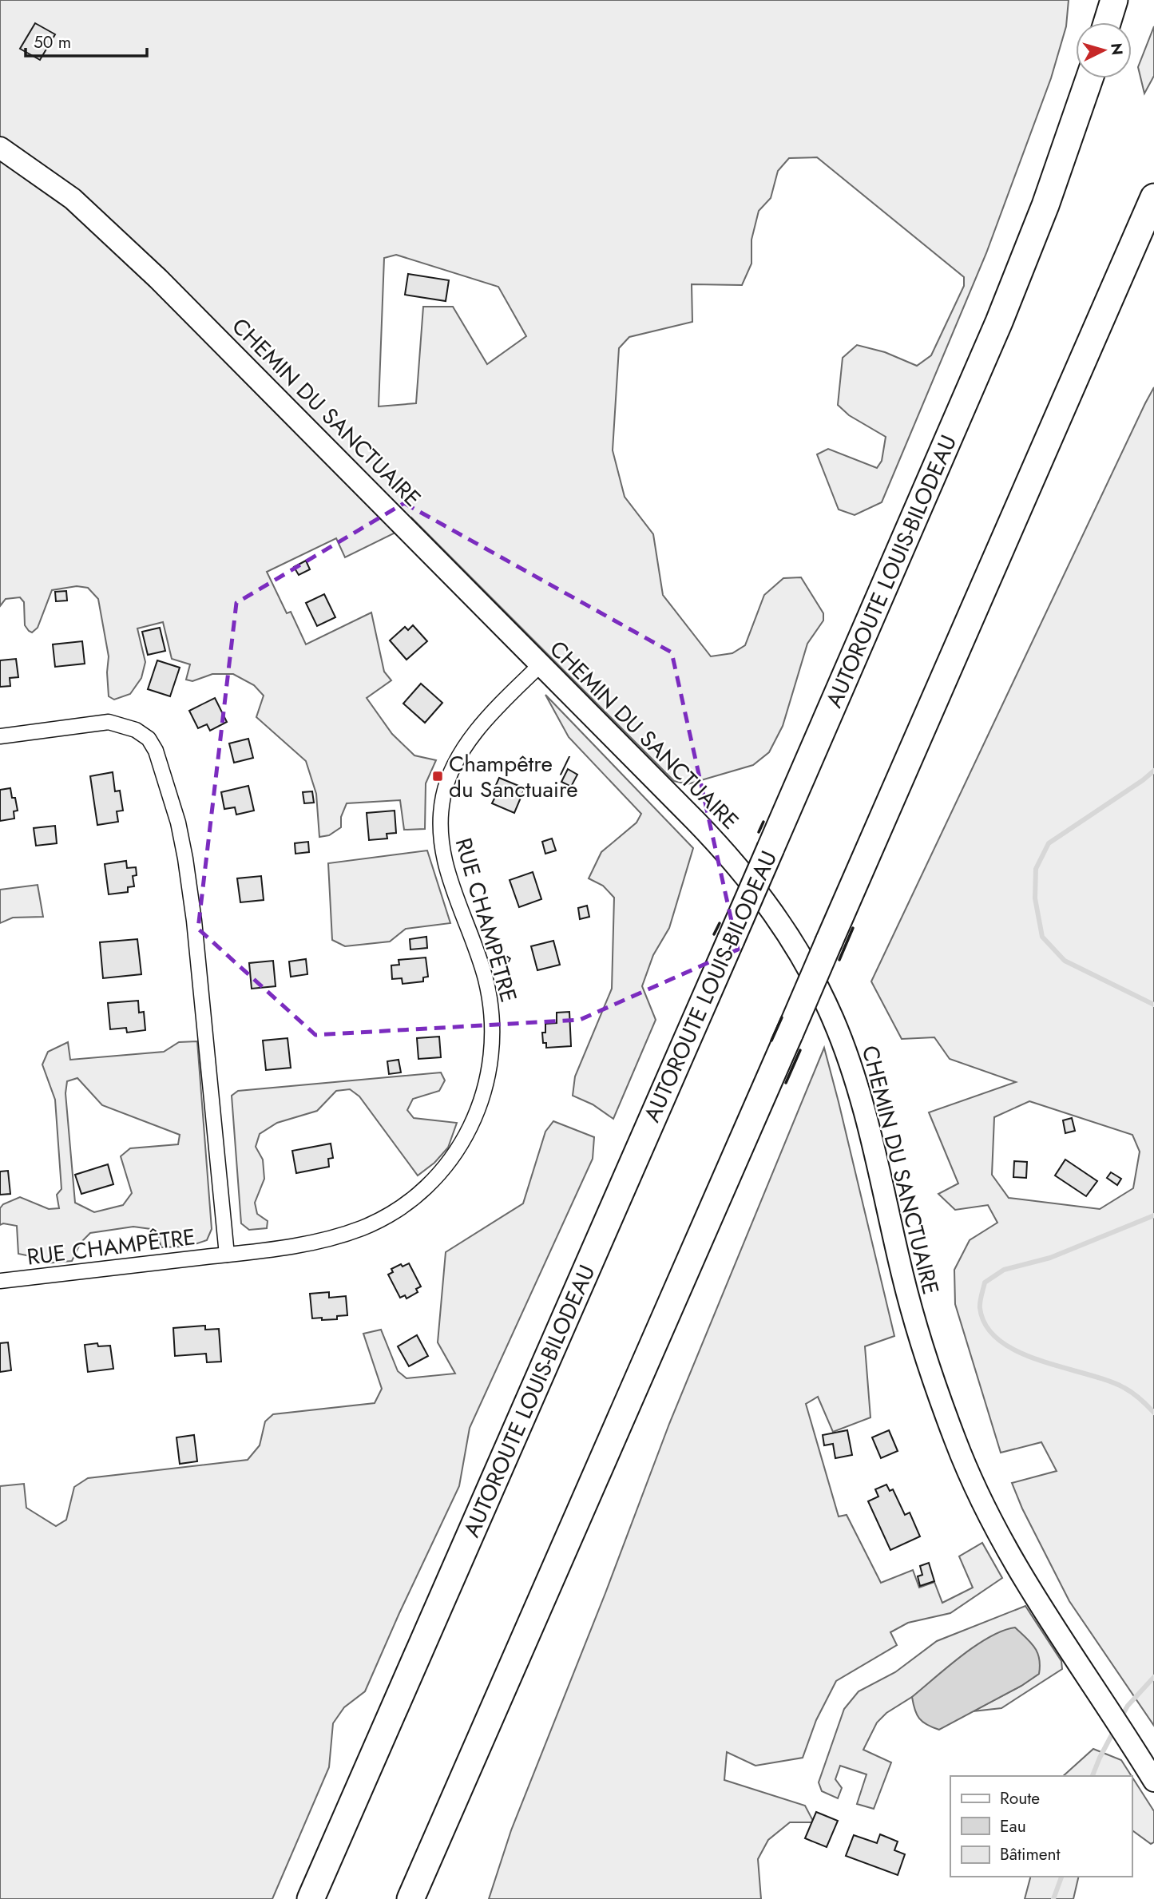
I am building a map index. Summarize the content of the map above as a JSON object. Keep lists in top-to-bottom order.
{
  "streets": {
    "highway": ["AUTOROUTE LOUIS-BILODEAU"],
    "street": ["CHEMIN DU SANCTUAIRE", "RUE CHAMPÊTRE"]
  },
  "crossings": [
    ["CHEMIN DU SANCTUAIRE", "RUE CHAMPÊTRE"]
  ],
  "places": {
    "transit": ["Champêtre / du Sanctuaire"]
  },
  "legend": ["Route", "Eau", "Bâtiment"],
  "scale_bar": "50 m",
  "north": "right"
}
